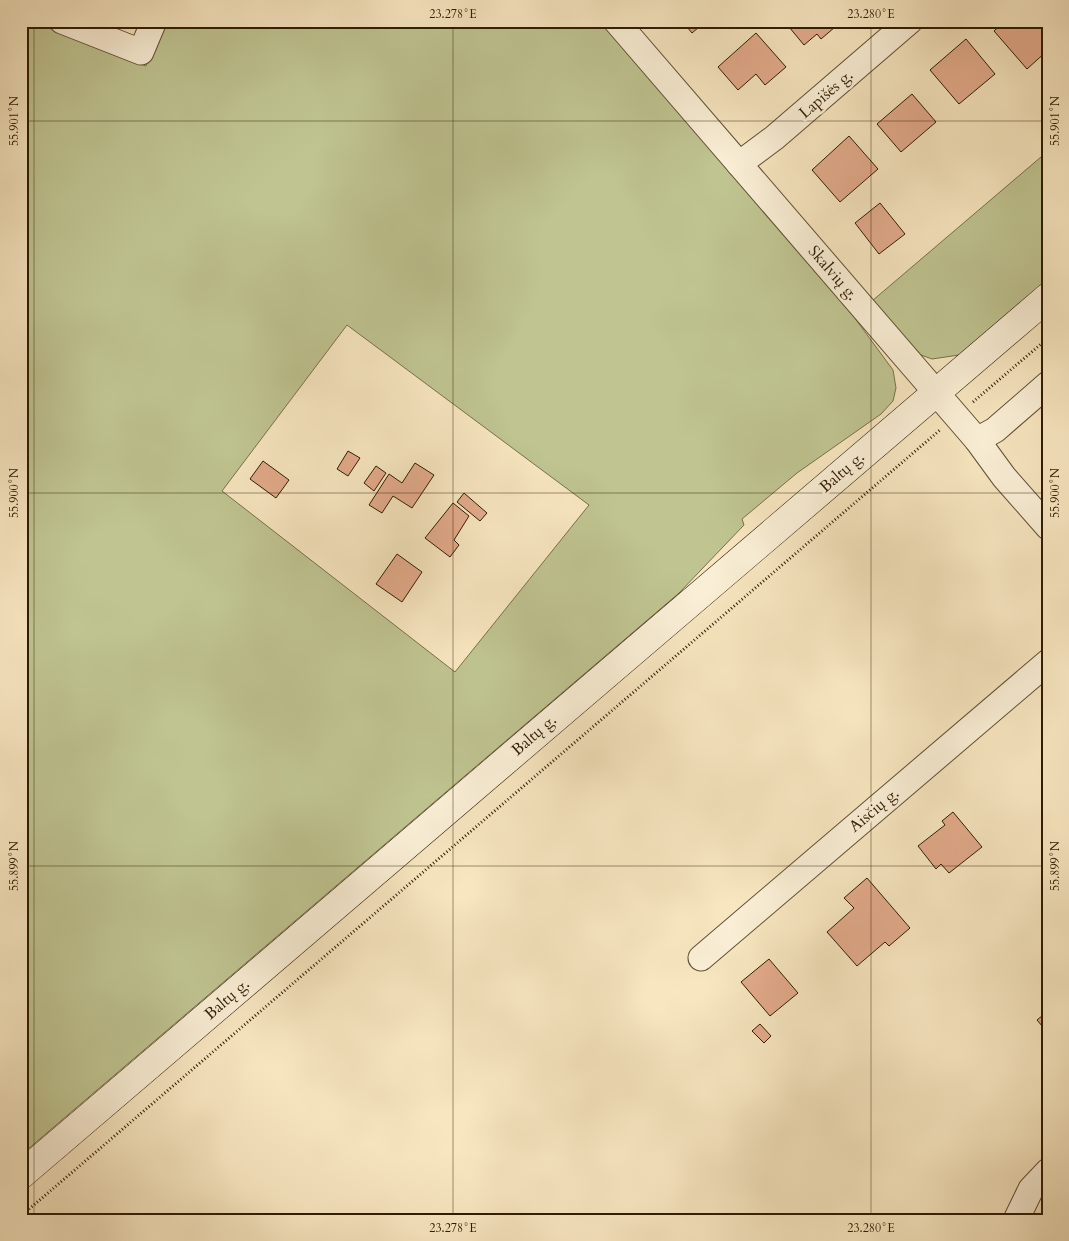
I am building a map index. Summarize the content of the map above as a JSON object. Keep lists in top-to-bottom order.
{
  "streets": {
    "main road": ["Baltų g."],
    "street": ["Lapišės g.", "Skalvių g.", "Aisčių g."]
  },
  "crossings": [
    ["Lapišės g.", "Skalvių g."],
    ["Skalvių g.", "Baltų g."]
  ],
  "coordinates": [
    "23.278°E",
    "23.280°E",
    "55.901°N",
    "55.900°N",
    "55.899°N"
  ]
}
